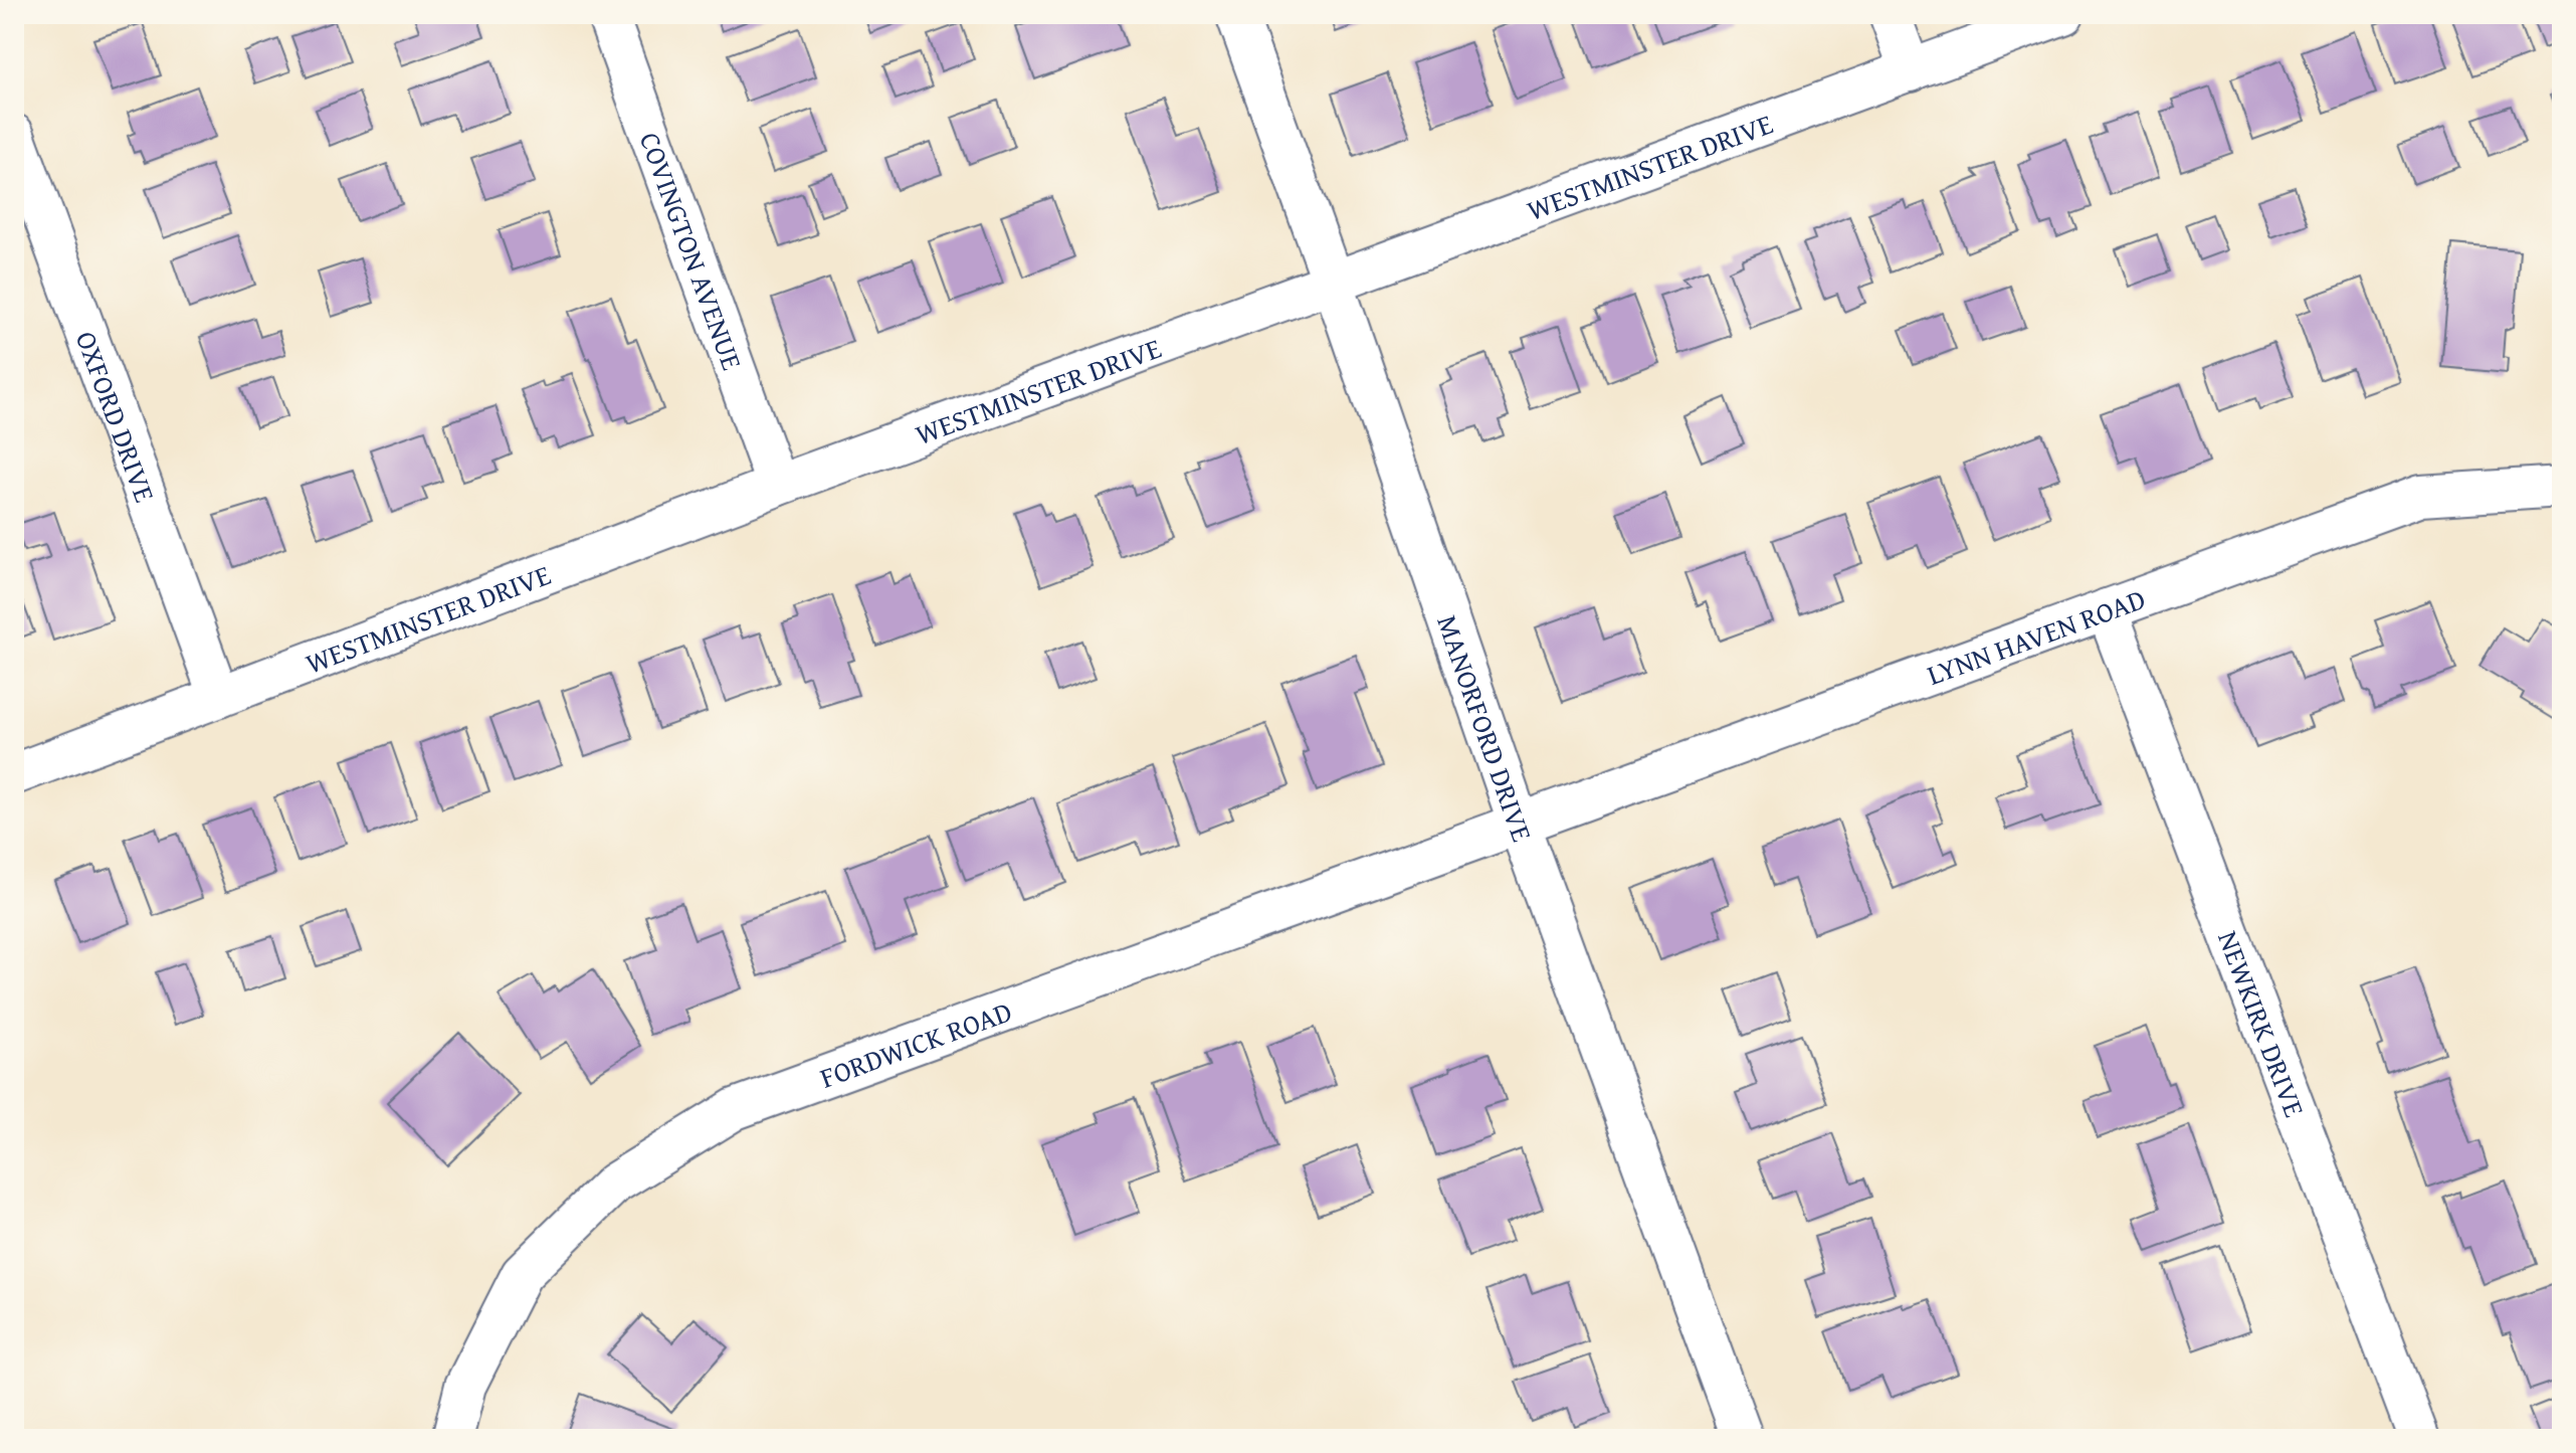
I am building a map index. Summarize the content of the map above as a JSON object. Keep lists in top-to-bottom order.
{
  "streets": {
    "street": [
      "WESTMINSTER DRIVE",
      "COVINGTON AVENUE",
      "OXFORD DRIVE",
      "LYNN HAVEN ROAD",
      "MANORFORD DRIVE",
      "NEWKIRK DRIVE",
      "FORDWICK ROAD"
    ]
  },
  "crossings": [
    ["WESTMINSTER DRIVE", "COVINGTON AVENUE"],
    ["WESTMINSTER DRIVE", "OXFORD DRIVE"],
    ["WESTMINSTER DRIVE", "MANORFORD DRIVE"],
    ["LYNN HAVEN ROAD", "MANORFORD DRIVE"],
    ["LYNN HAVEN ROAD", "NEWKIRK DRIVE"],
    ["LYNN HAVEN ROAD", "FORDWICK ROAD"],
    ["MANORFORD DRIVE", "FORDWICK ROAD"]
  ]
}
